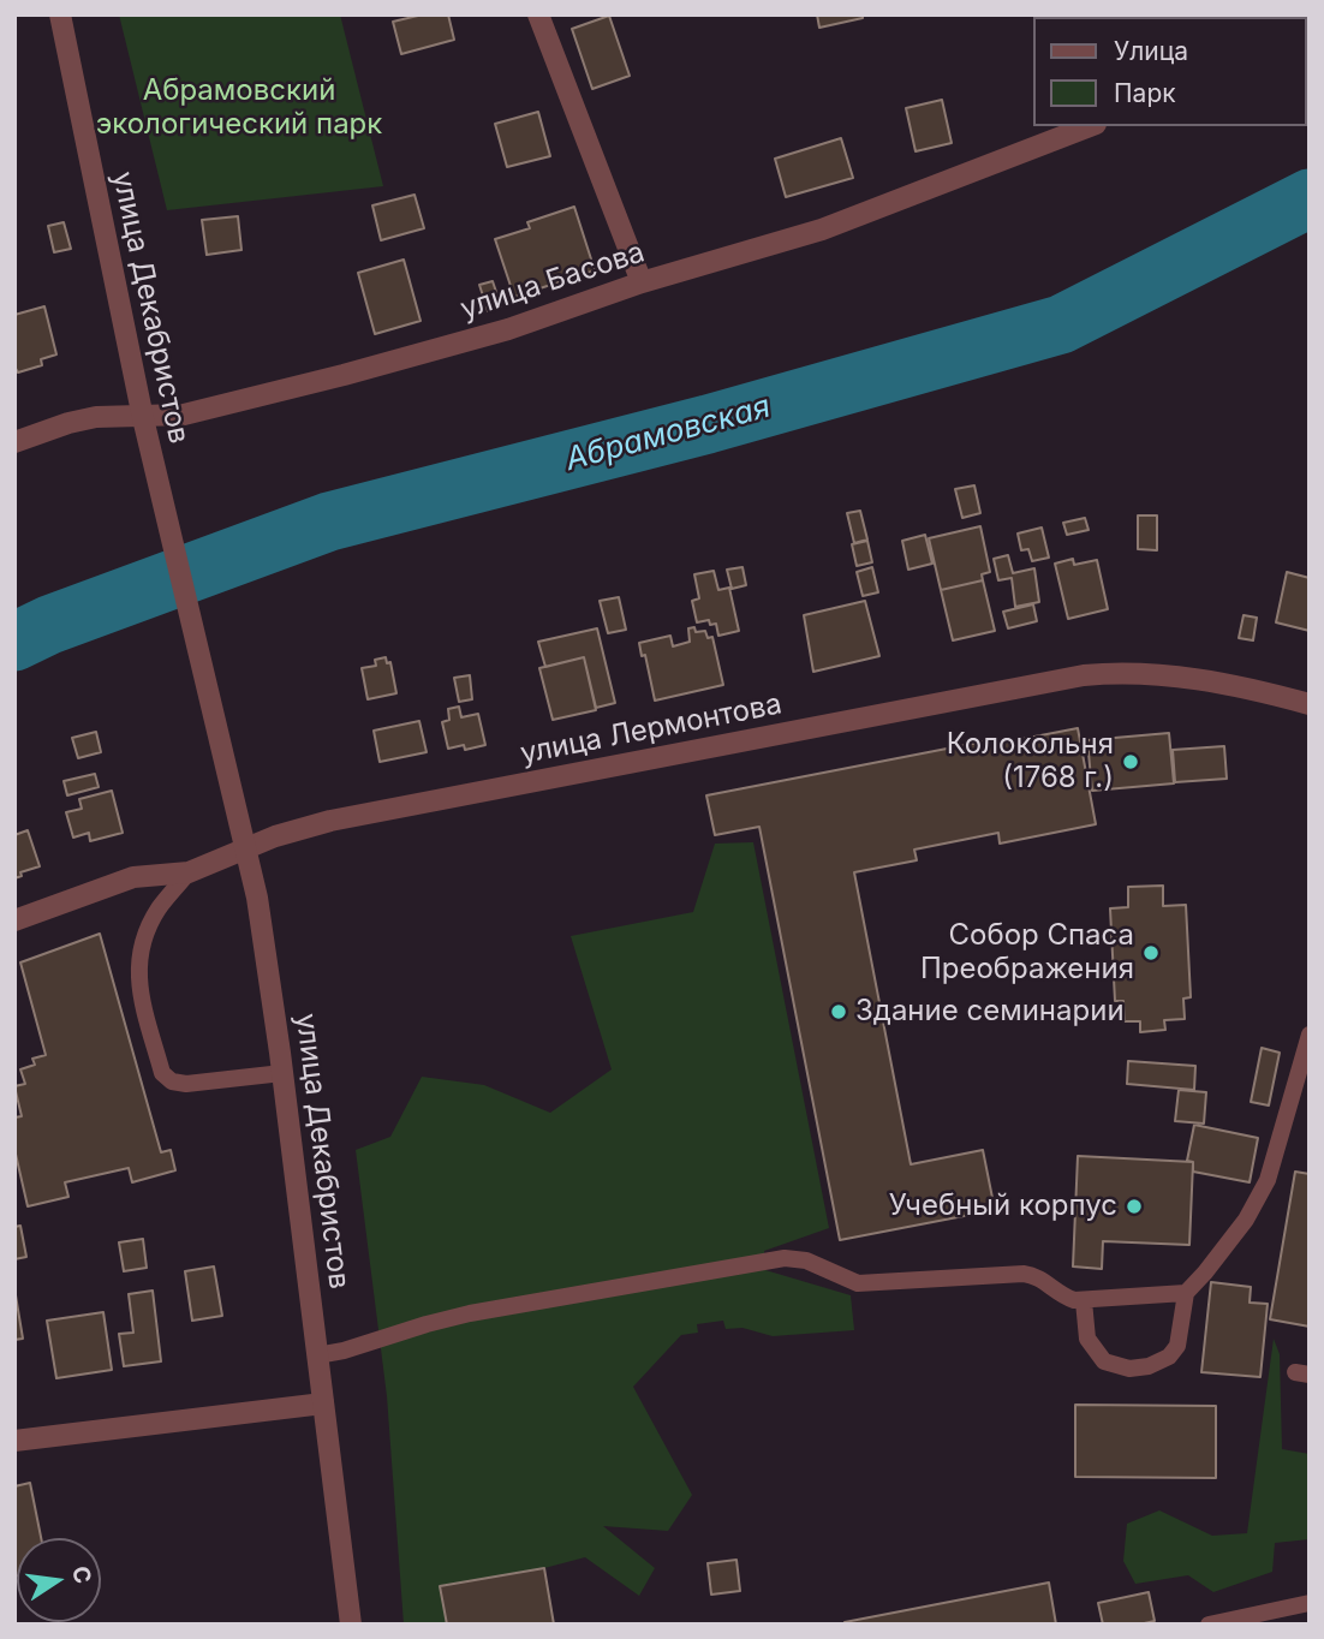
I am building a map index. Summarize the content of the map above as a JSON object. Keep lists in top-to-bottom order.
{
  "streets": {
    "street": ["улица Басова", "улица Декабристов", "улица Лермонтова"]
  },
  "crossings": [
    ["улица Басова", "улица Декабристов"],
    ["улица Декабристов", "улица Лермонтова"]
  ],
  "water": ["Абрамовская"],
  "parks": ["Абрамовский экологический парк"],
  "places": [
    "Колокольня (1768 г.)",
    "Собор Спаса Преображения",
    "Здание семинарии",
    "Учебный корпус"
  ],
  "legend": ["Улица", "Парк"],
  "north": "right"
}
